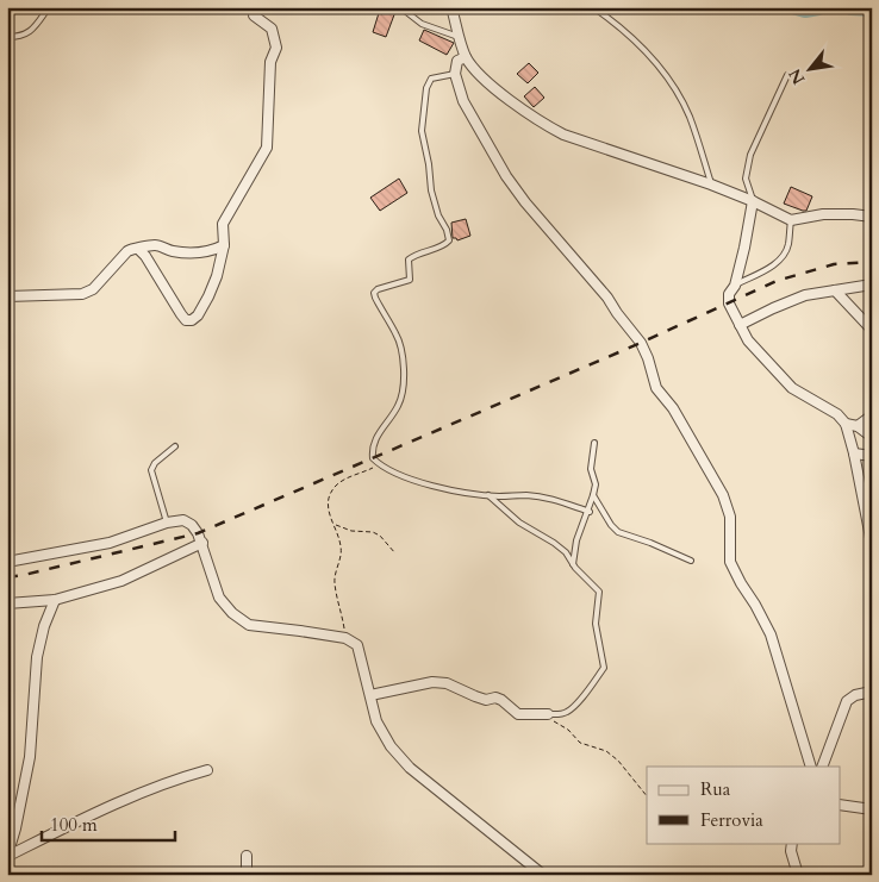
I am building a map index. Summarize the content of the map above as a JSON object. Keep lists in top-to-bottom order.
{
  "legend": ["Rua", "Ferrovia"],
  "scale_bar": "100 m",
  "north": "bottom left"
}
